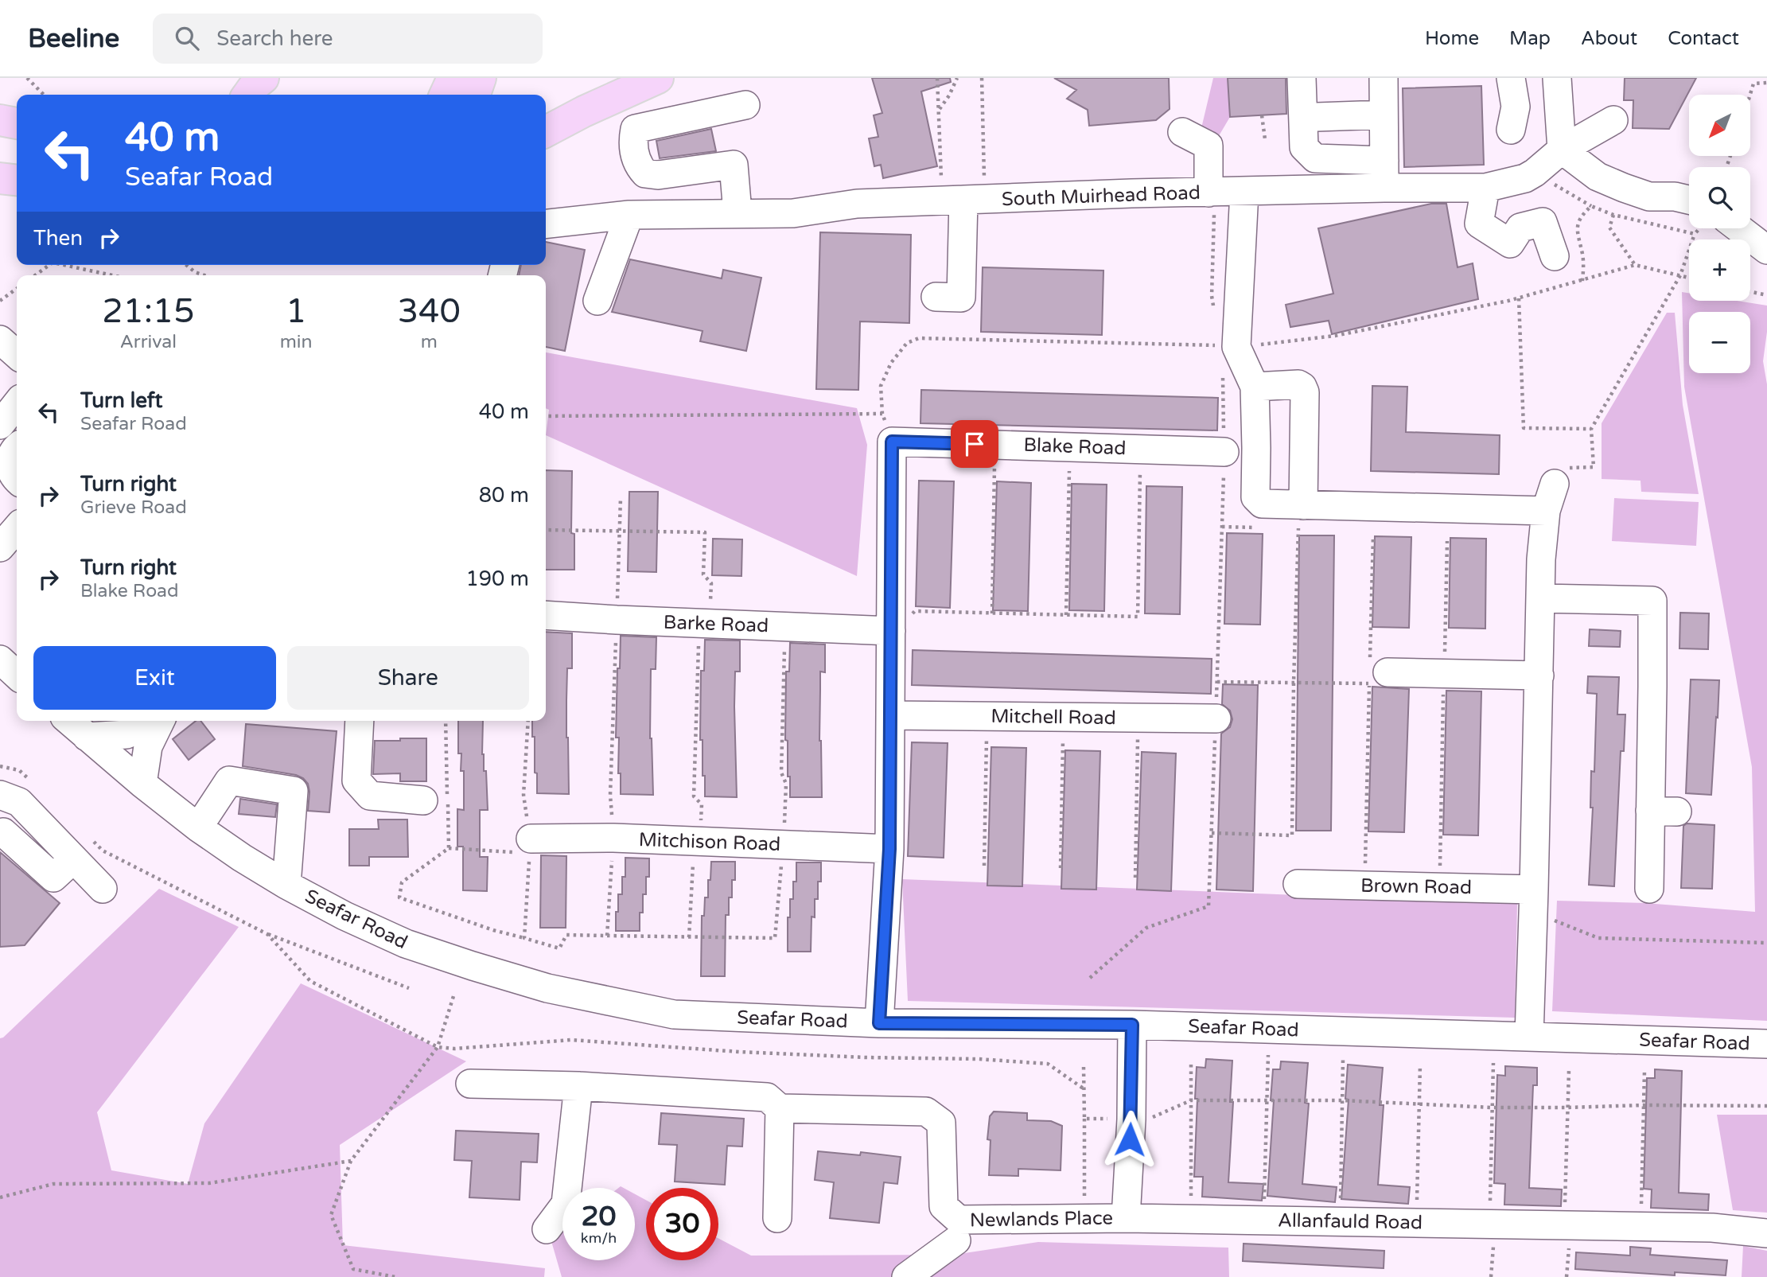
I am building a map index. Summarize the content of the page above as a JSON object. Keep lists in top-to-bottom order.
{
  "streets": {
    "street": [
      "South Muirhead Road",
      "Blake Road",
      "Barke Road",
      "Mitchell Road",
      "Mitchison Road",
      "Brown Road",
      "Seafar Road",
      "Newlands Place",
      "Allanfauld Road"
    ]
  },
  "crossings": [
    ["Blake Road", "Barke Road"],
    ["Newlands Place", "Allanfauld Road"]
  ],
  "north": "bottom left",
  "page": {
    "header": "Beeline",
    "search": "Search here",
    "nav": [
      "Home",
      "Map",
      "About",
      "Contact"
    ],
    "map_buttons": ["+", "−"],
    "turn": ["40 m", "Seafar Road"],
    "then": "Then",
    "eta": [
      "21:15",
      "Arrival",
      "1",
      "min",
      "340",
      "m"
    ],
    "list": [
      {
        "name": "Turn left",
        "note": "Seafar Road",
        "value": "40 m"
      },
      {
        "name": "Turn right",
        "note": "Grieve Road",
        "value": "80 m"
      },
      {
        "name": "Turn right",
        "note": "Blake Road",
        "value": "190 m"
      }
    ],
    "buttons": ["Exit", "Share"],
    "speed": "20 km/h",
    "limit": "30"
  }
}
